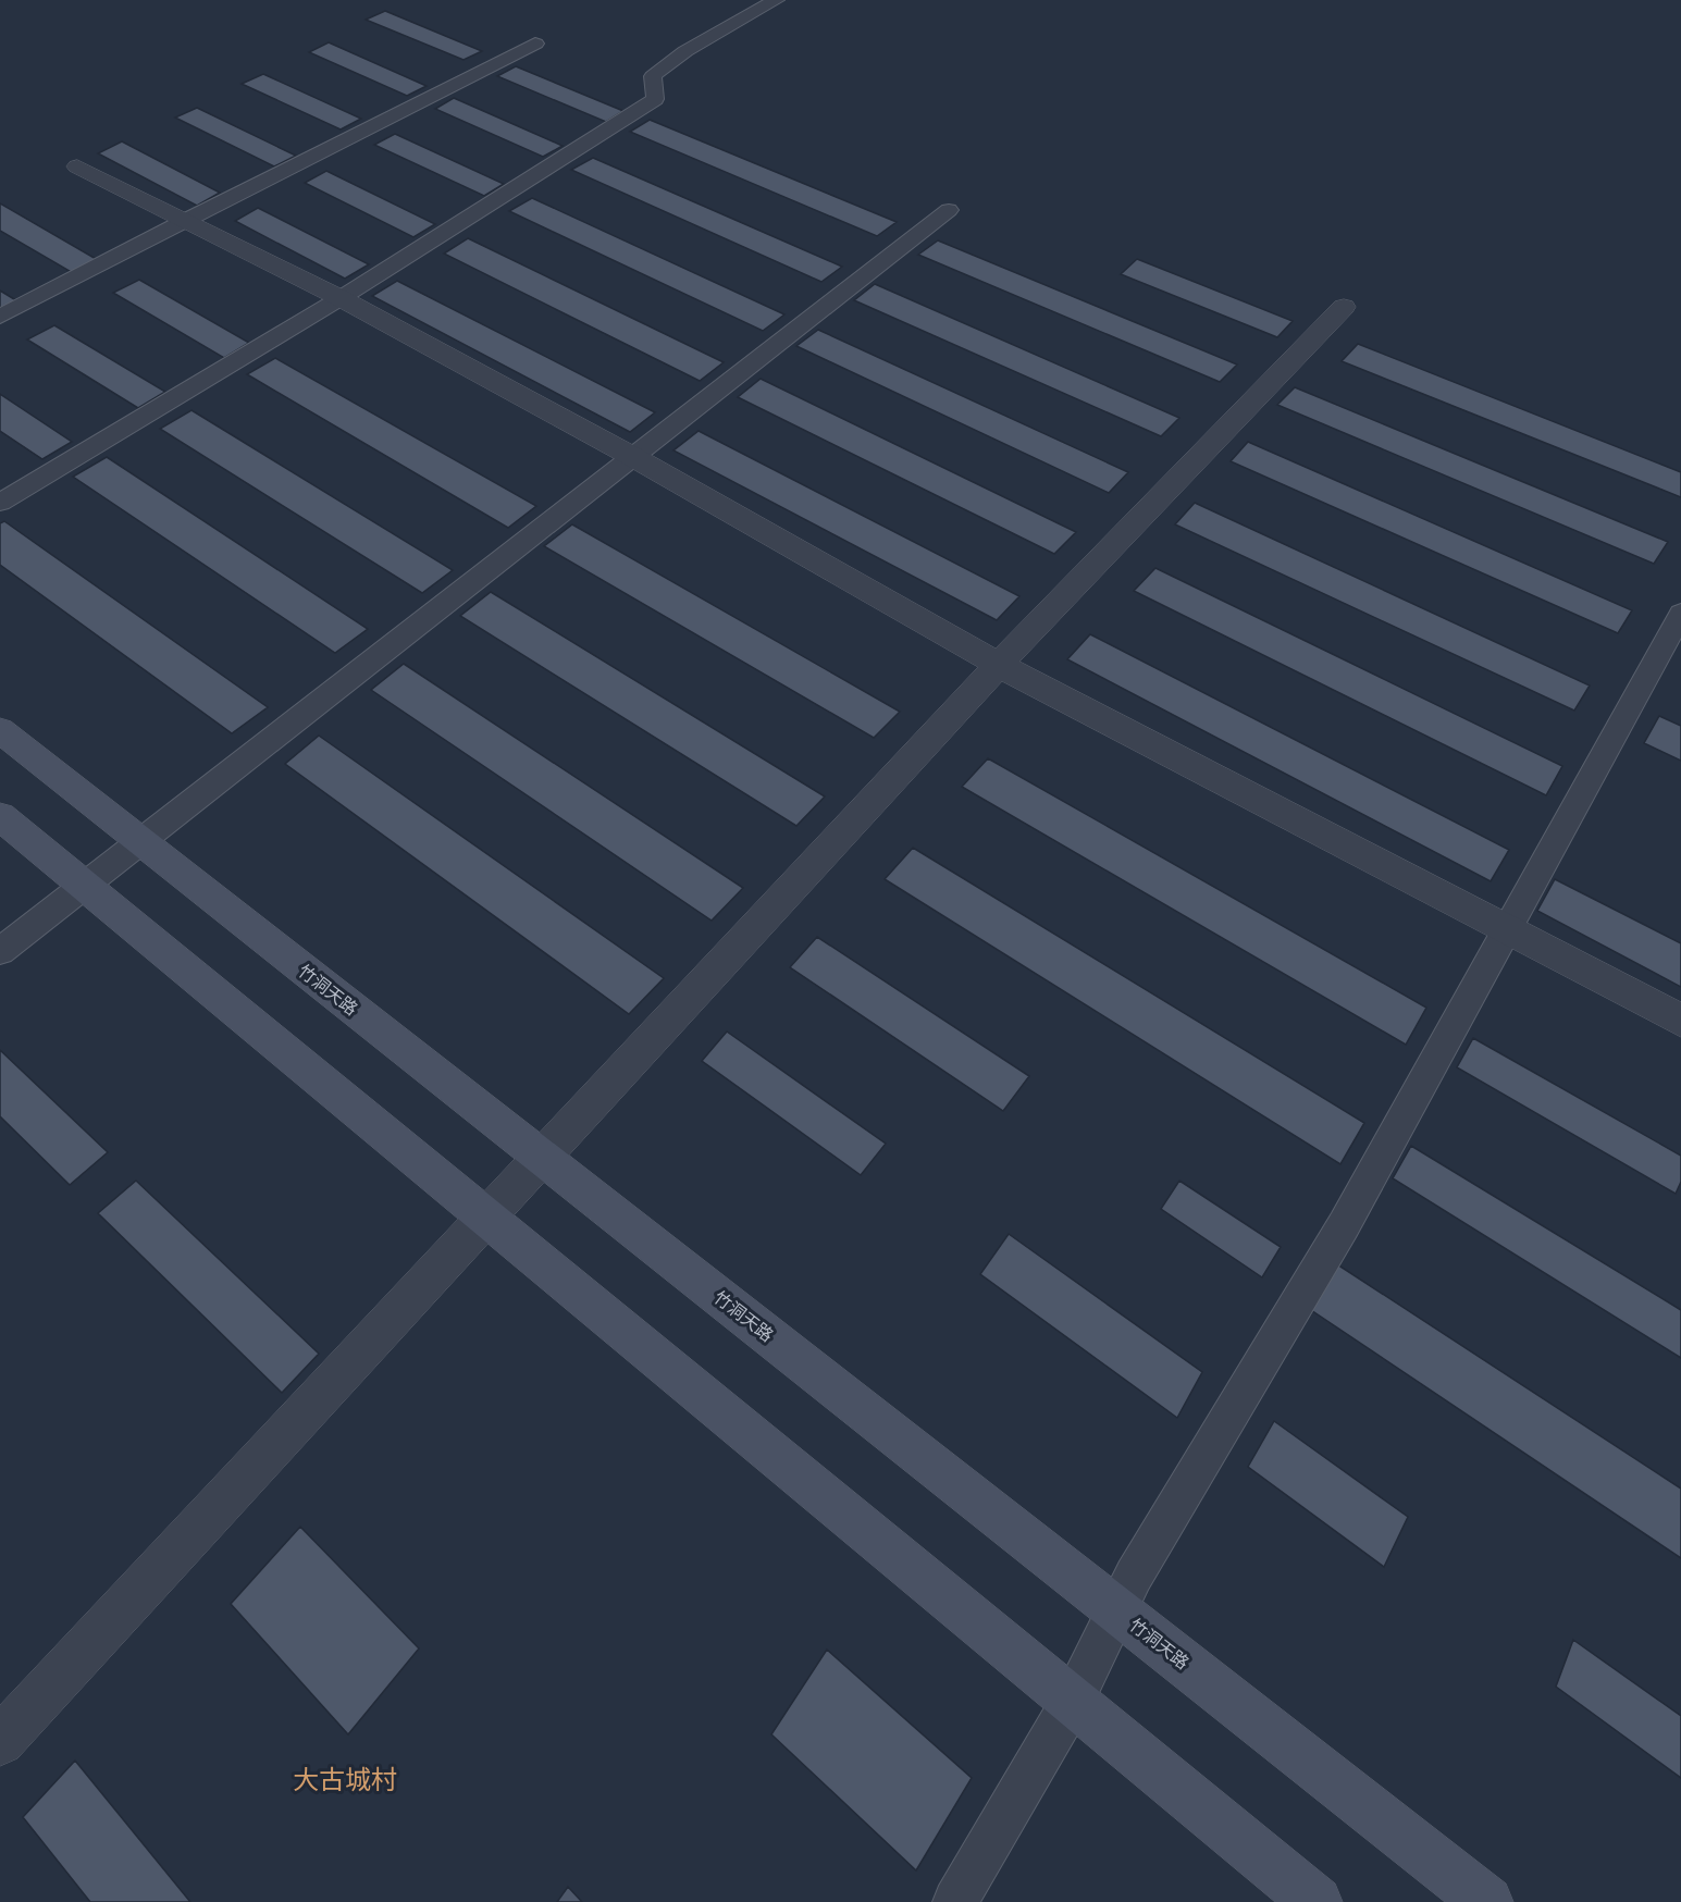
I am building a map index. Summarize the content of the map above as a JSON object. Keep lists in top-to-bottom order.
{
  "streets": {
    "main road": ["竹洞天路"]
  },
  "districts": ["大古城村"]
}
